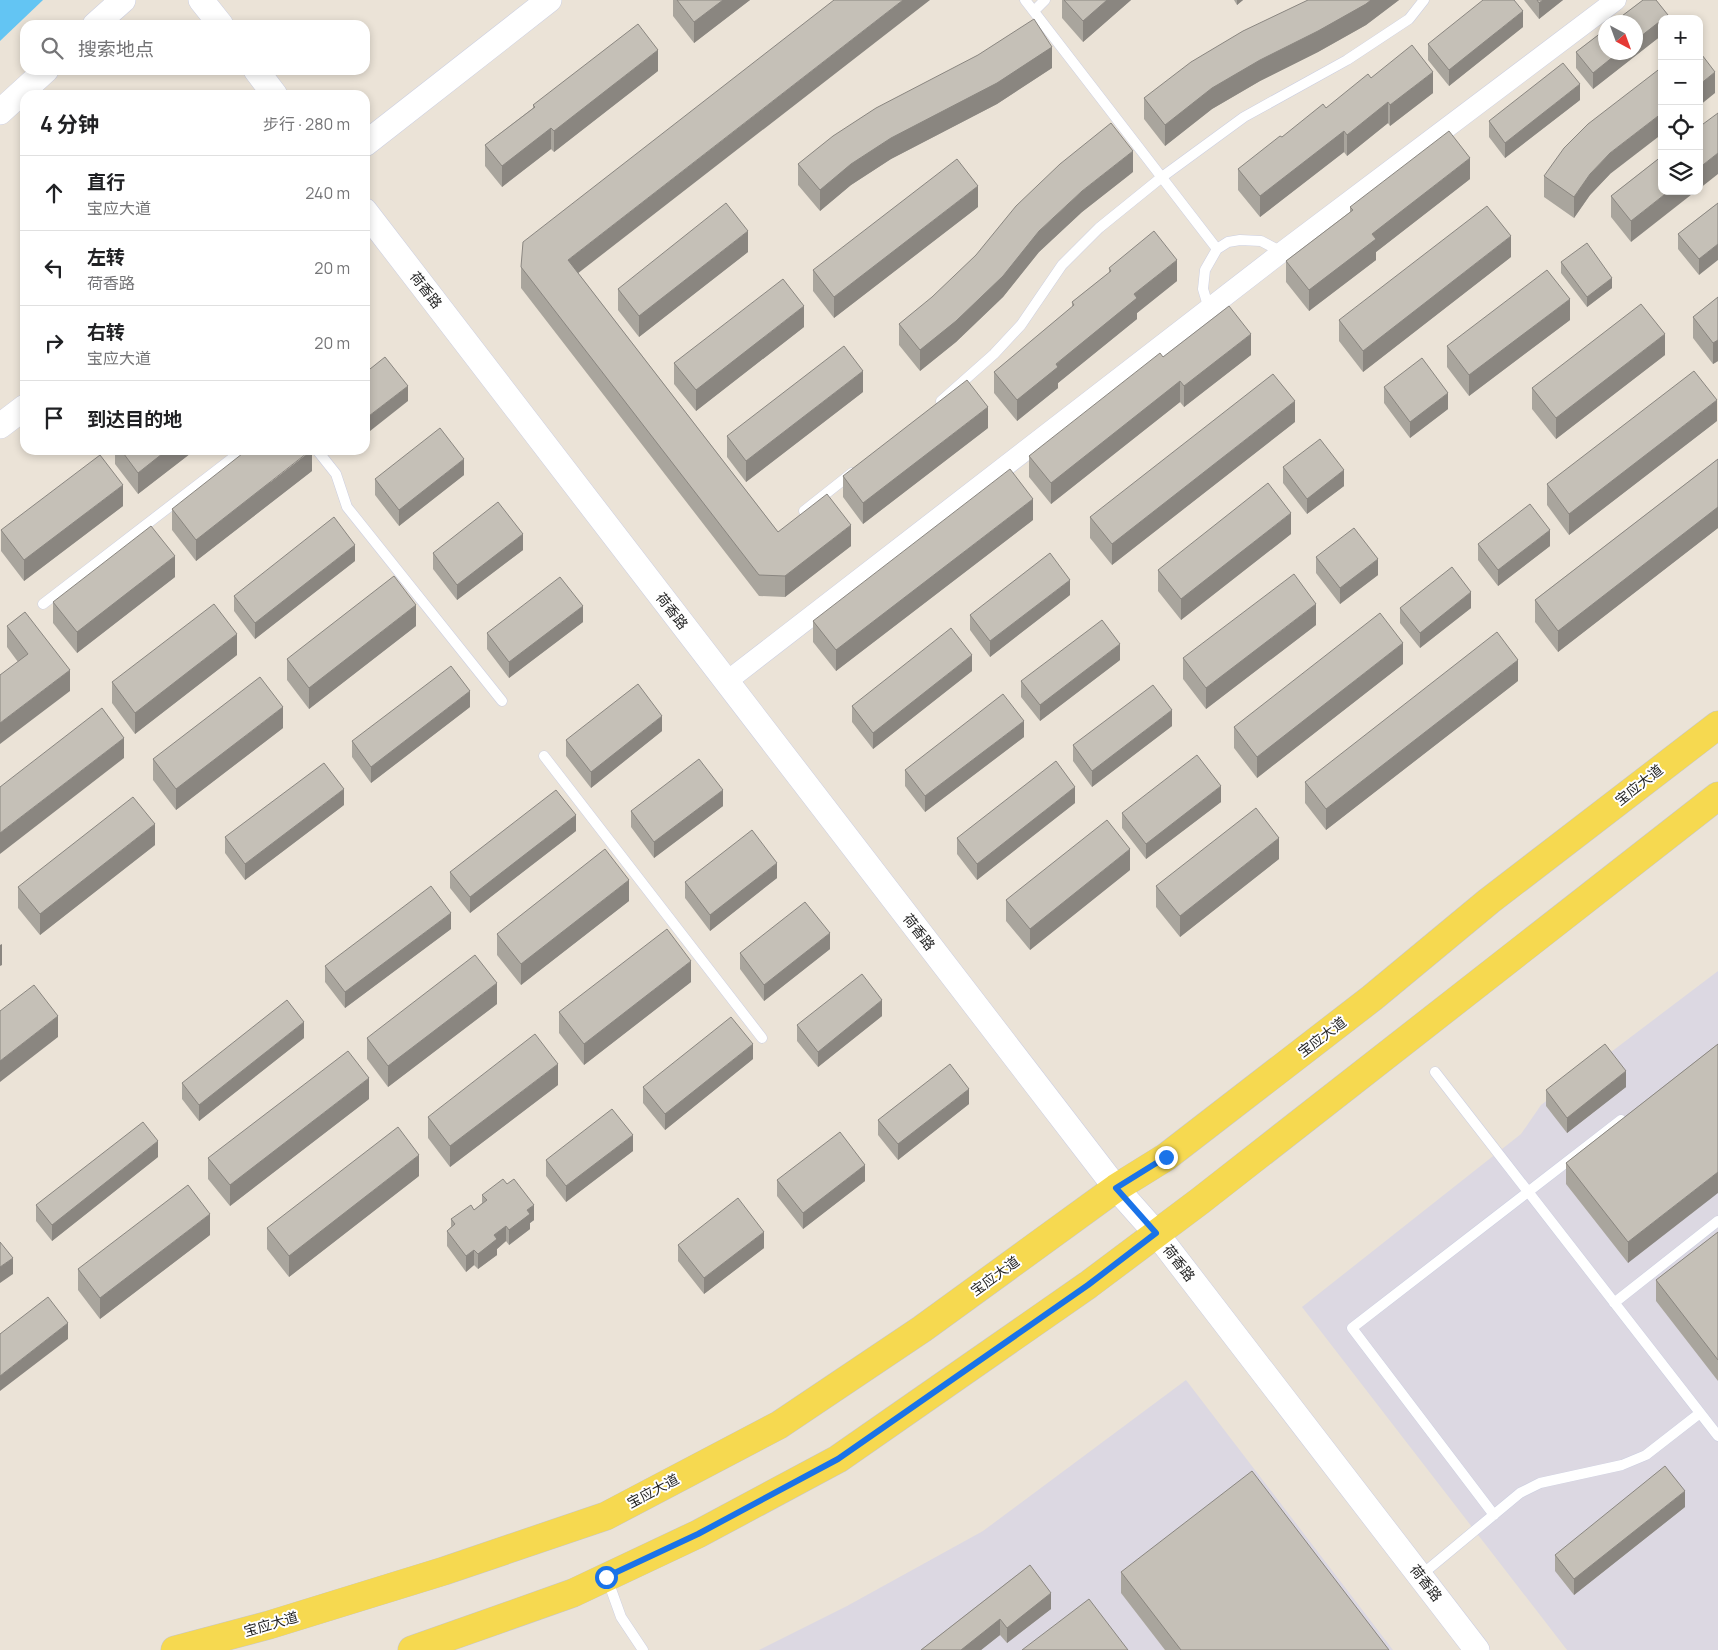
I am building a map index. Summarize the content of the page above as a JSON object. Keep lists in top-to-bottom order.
{
  "streets": {
    "main road": ["宝应大道"],
    "street": ["荷香路"]
  },
  "crossings": [
    ["荷香路", "宝应大道"]
  ],
  "north": "bottom right",
  "page": {
    "map_buttons": ["+", "−"],
    "search": "搜索地点",
    "heading": ["4 分钟", "步行 · 280 m"],
    "list": [
      ["直行", "宝应大道", "240 m"],
      ["左转", "荷香路", "20 m"],
      ["右转", "宝应大道", "20 m"],
      "到达目的地"
    ]
  }
}
